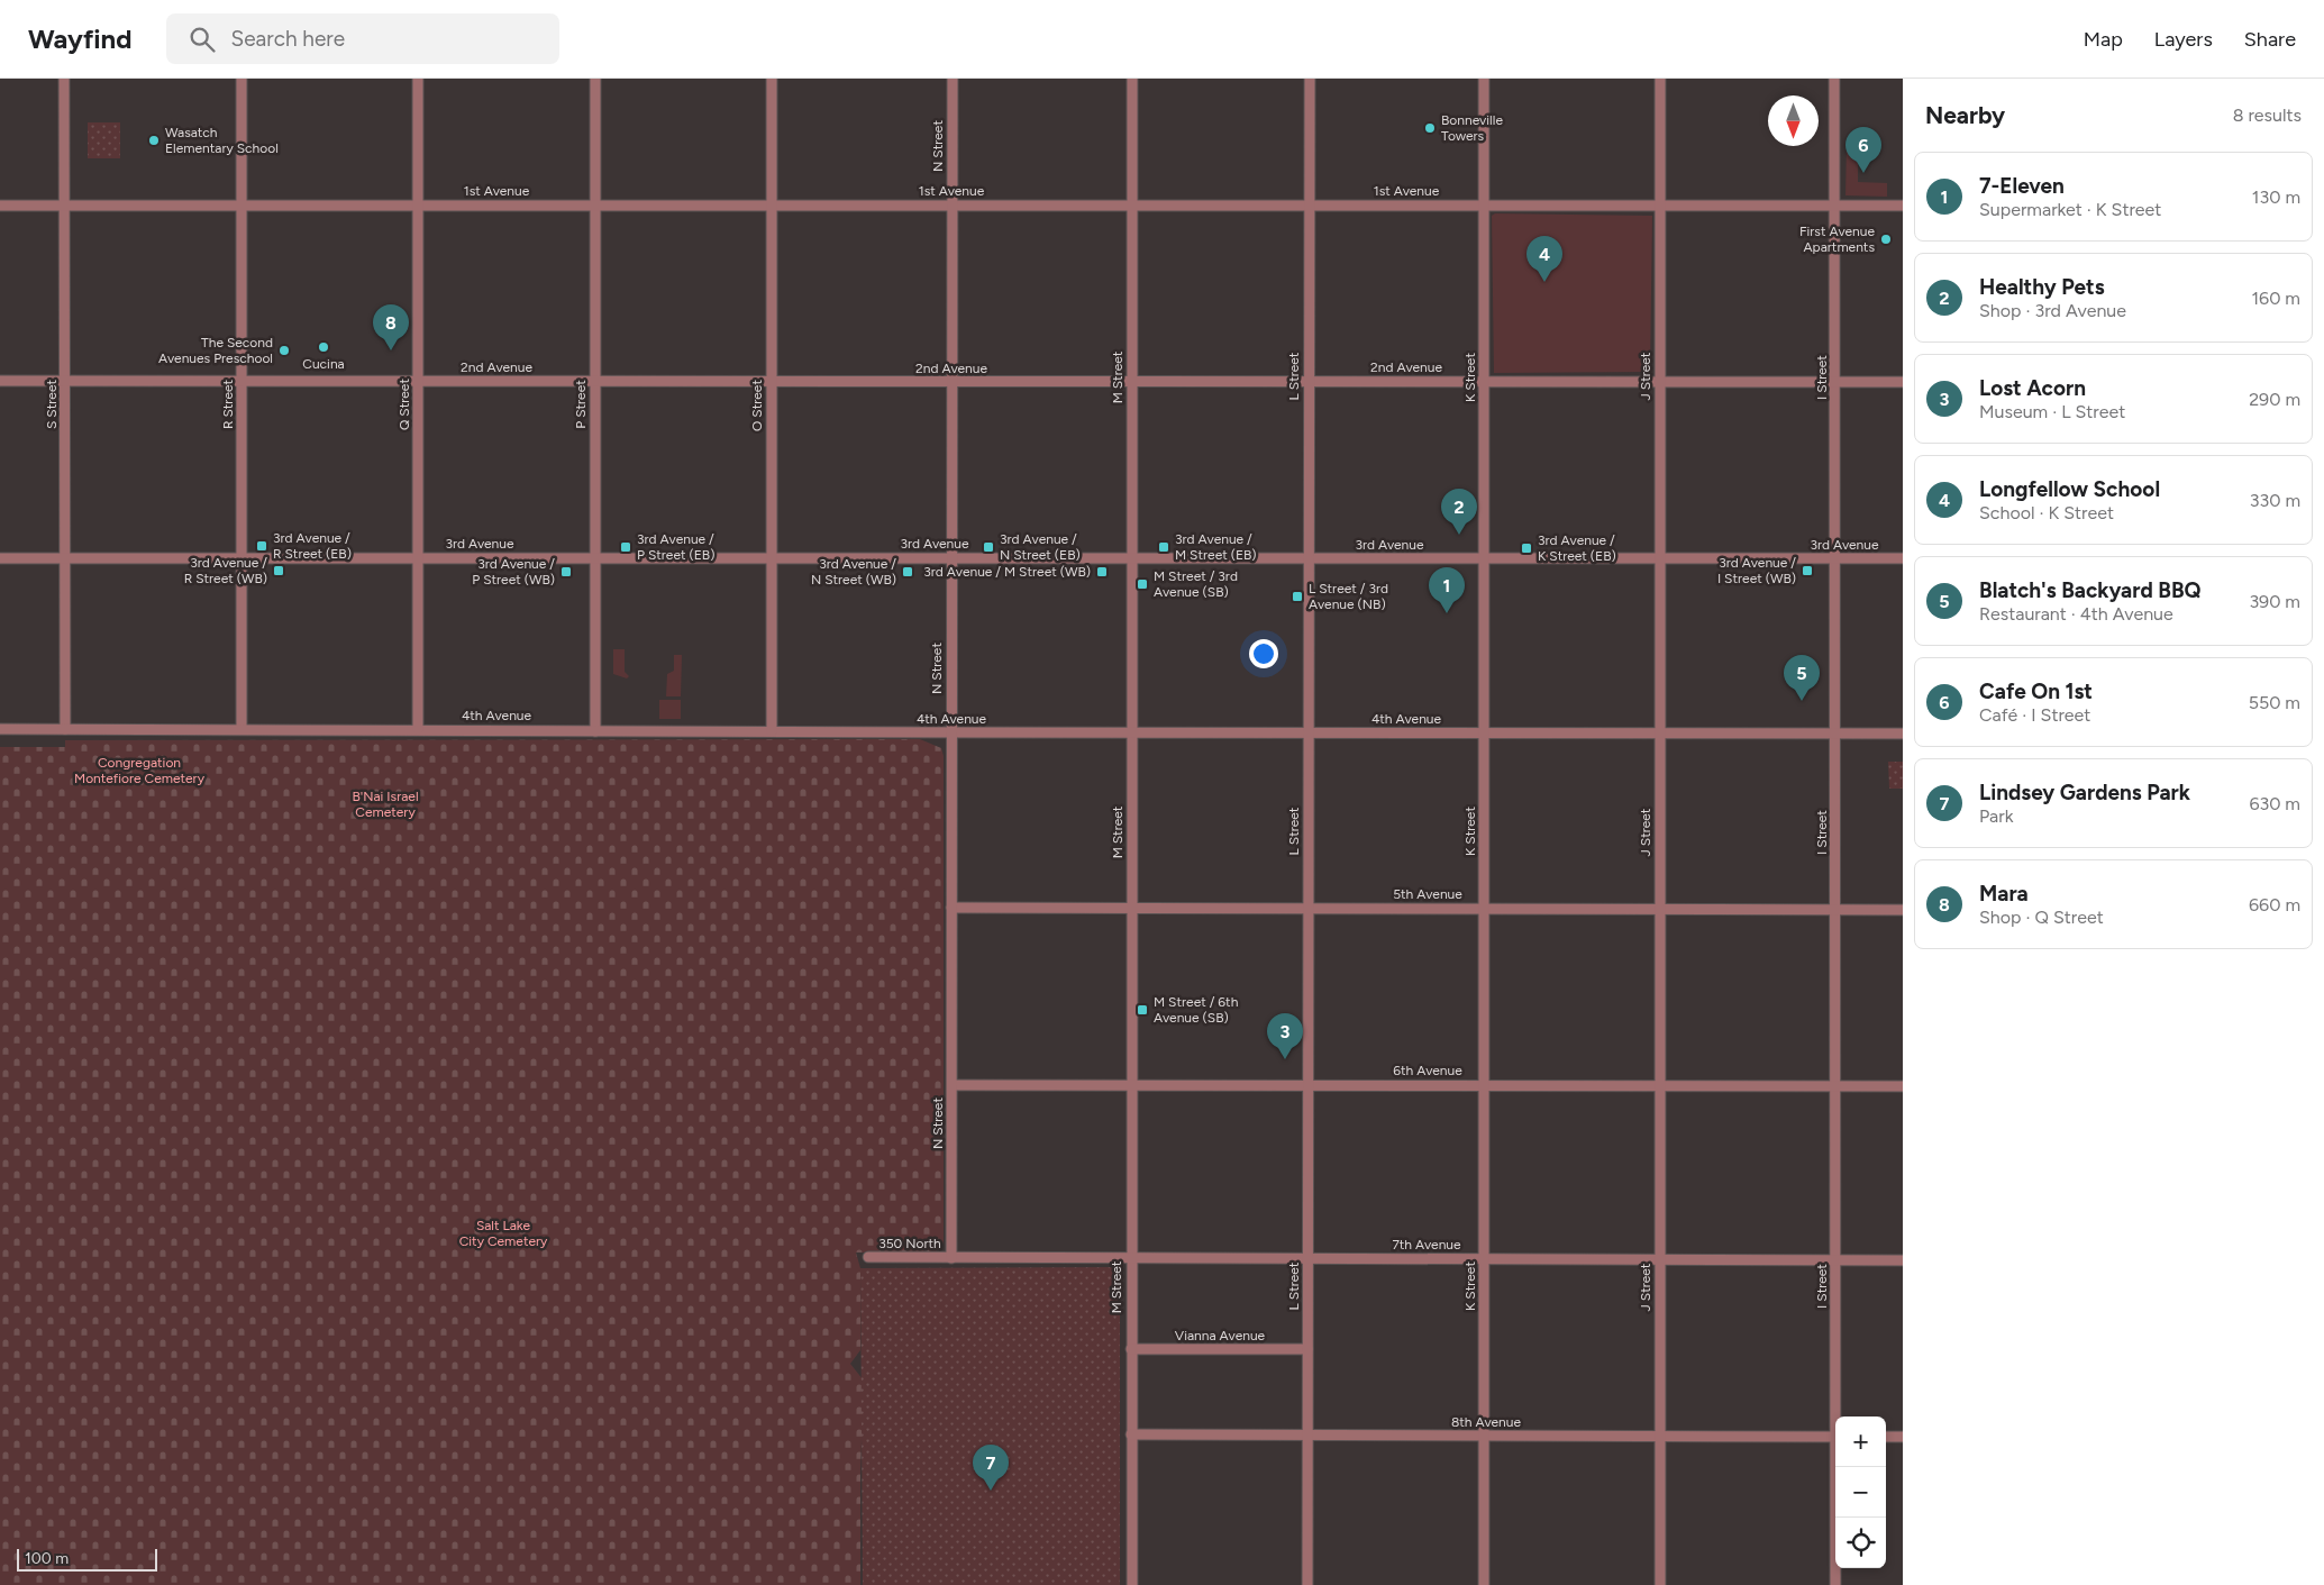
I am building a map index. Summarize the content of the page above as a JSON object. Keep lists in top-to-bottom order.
{
  "streets": {
    "street": [
      "N Street",
      "1st Avenue",
      "2nd Avenue",
      "L Street",
      "J Street",
      "M Street",
      "K Street",
      "I Street",
      "S Street",
      "R Street",
      "Q Street",
      "P Street",
      "O Street",
      "3rd Avenue",
      "4th Avenue",
      "5th Avenue",
      "6th Avenue",
      "350 North",
      "7th Avenue",
      "Vianna Avenue",
      "8th Avenue"
    ]
  },
  "crossings": [
    ["N Street", "1st Avenue"],
    ["N Street", "2nd Avenue"],
    ["N Street", "3rd Avenue"],
    ["N Street", "4th Avenue"],
    ["N Street", "5th Avenue"],
    ["N Street", "6th Avenue"],
    ["N Street", "350 North"],
    ["N Street", "7th Avenue"],
    ["1st Avenue", "L Street"],
    ["1st Avenue", "J Street"],
    ["1st Avenue", "M Street"],
    ["1st Avenue", "K Street"],
    ["1st Avenue", "I Street"],
    ["1st Avenue", "S Street"],
    ["1st Avenue", "R Street"],
    ["1st Avenue", "Q Street"],
    ["1st Avenue", "P Street"],
    ["1st Avenue", "O Street"],
    ["2nd Avenue", "L Street"],
    ["2nd Avenue", "J Street"],
    ["2nd Avenue", "M Street"],
    ["2nd Avenue", "K Street"],
    ["2nd Avenue", "I Street"],
    ["2nd Avenue", "S Street"],
    ["2nd Avenue", "R Street"],
    ["2nd Avenue", "Q Street"],
    ["2nd Avenue", "P Street"],
    ["2nd Avenue", "O Street"],
    ["L Street", "3rd Avenue"],
    ["L Street", "4th Avenue"],
    ["L Street", "5th Avenue"],
    ["L Street", "6th Avenue"],
    ["L Street", "7th Avenue"],
    ["L Street", "Vianna Avenue"],
    ["L Street", "8th Avenue"],
    ["J Street", "3rd Avenue"],
    ["J Street", "4th Avenue"],
    ["J Street", "5th Avenue"],
    ["J Street", "6th Avenue"],
    ["J Street", "7th Avenue"],
    ["J Street", "8th Avenue"],
    ["M Street", "3rd Avenue"],
    ["M Street", "4th Avenue"],
    ["M Street", "5th Avenue"],
    ["M Street", "6th Avenue"],
    ["M Street", "7th Avenue"],
    ["M Street", "Vianna Avenue"],
    ["M Street", "8th Avenue"],
    ["K Street", "3rd Avenue"],
    ["K Street", "4th Avenue"],
    ["K Street", "5th Avenue"],
    ["K Street", "6th Avenue"],
    ["K Street", "7th Avenue"],
    ["K Street", "8th Avenue"],
    ["I Street", "3rd Avenue"],
    ["I Street", "4th Avenue"],
    ["I Street", "5th Avenue"],
    ["I Street", "6th Avenue"],
    ["I Street", "7th Avenue"],
    ["S Street", "3rd Avenue"],
    ["S Street", "4th Avenue"],
    ["R Street", "3rd Avenue"],
    ["R Street", "4th Avenue"],
    ["Q Street", "3rd Avenue"],
    ["Q Street", "4th Avenue"],
    ["P Street", "3rd Avenue"],
    ["P Street", "4th Avenue"],
    ["O Street", "3rd Avenue"],
    ["O Street", "4th Avenue"],
    ["350 North", "7th Avenue"]
  ],
  "parks": ["Congregation Montefiore Cemetery", "B'Nai Israel Cemetery", "Salt Lake City Cemetery"],
  "places": {
    "other": [
      "Bonneville Towers",
      "Wasatch Elementary School",
      "First Avenue Apartments",
      "Cucina",
      "The Second Avenues Preschool"
    ],
    "transit": [
      "3rd Avenue / R Street (EB)",
      "3rd Avenue / P Street (EB)",
      "3rd Avenue / N Street (EB)",
      "3rd Avenue / M Street (EB)",
      "3rd Avenue / K Street (EB)",
      "3rd Avenue / R Street (WB)",
      "3rd Avenue / I Street (WB)",
      "3rd Avenue / P Street (WB)",
      "3rd Avenue / N Street (WB)",
      "3rd Avenue / M Street (WB)",
      "M Street / 3rd Avenue (SB)",
      "L Street / 3rd Avenue (NB)",
      "M Street / 6th Avenue (SB)"
    ]
  },
  "scale_bar": "100 m",
  "north": "bottom",
  "page": {
    "header": "Wayfind",
    "search": "Search here",
    "nav": ["Map", "Layers", "Share"],
    "heading": ["Nearby", "8 results"],
    "pins": [
      "6",
      "4",
      "8",
      "2",
      "1",
      "5",
      "3",
      "7"
    ],
    "list": [
      {
        "mark": "1",
        "name": "7-Eleven",
        "note": "Supermarket · K Street",
        "value": "130 m"
      },
      {
        "mark": "2",
        "name": "Healthy Pets",
        "note": "Shop · 3rd Avenue",
        "value": "160 m"
      },
      {
        "mark": "3",
        "name": "Lost Acorn",
        "note": "Museum · L Street",
        "value": "290 m"
      },
      {
        "mark": "4",
        "name": "Longfellow School",
        "note": "School · K Street",
        "value": "330 m"
      },
      {
        "mark": "5",
        "name": "Blatch's Backyard BBQ",
        "note": "Restaurant · 4th Avenue",
        "value": "390 m"
      },
      {
        "mark": "6",
        "name": "Cafe On 1st",
        "note": "Café · I Street",
        "value": "550 m"
      },
      {
        "mark": "7",
        "name": "Lindsey Gardens Park",
        "note": "Park",
        "value": "630 m"
      },
      {
        "mark": "8",
        "name": "Mara",
        "note": "Shop · Q Street",
        "value": "660 m"
      }
    ],
    "map_buttons": ["+", "−"],
    "scale": "100 m"
  }
}
